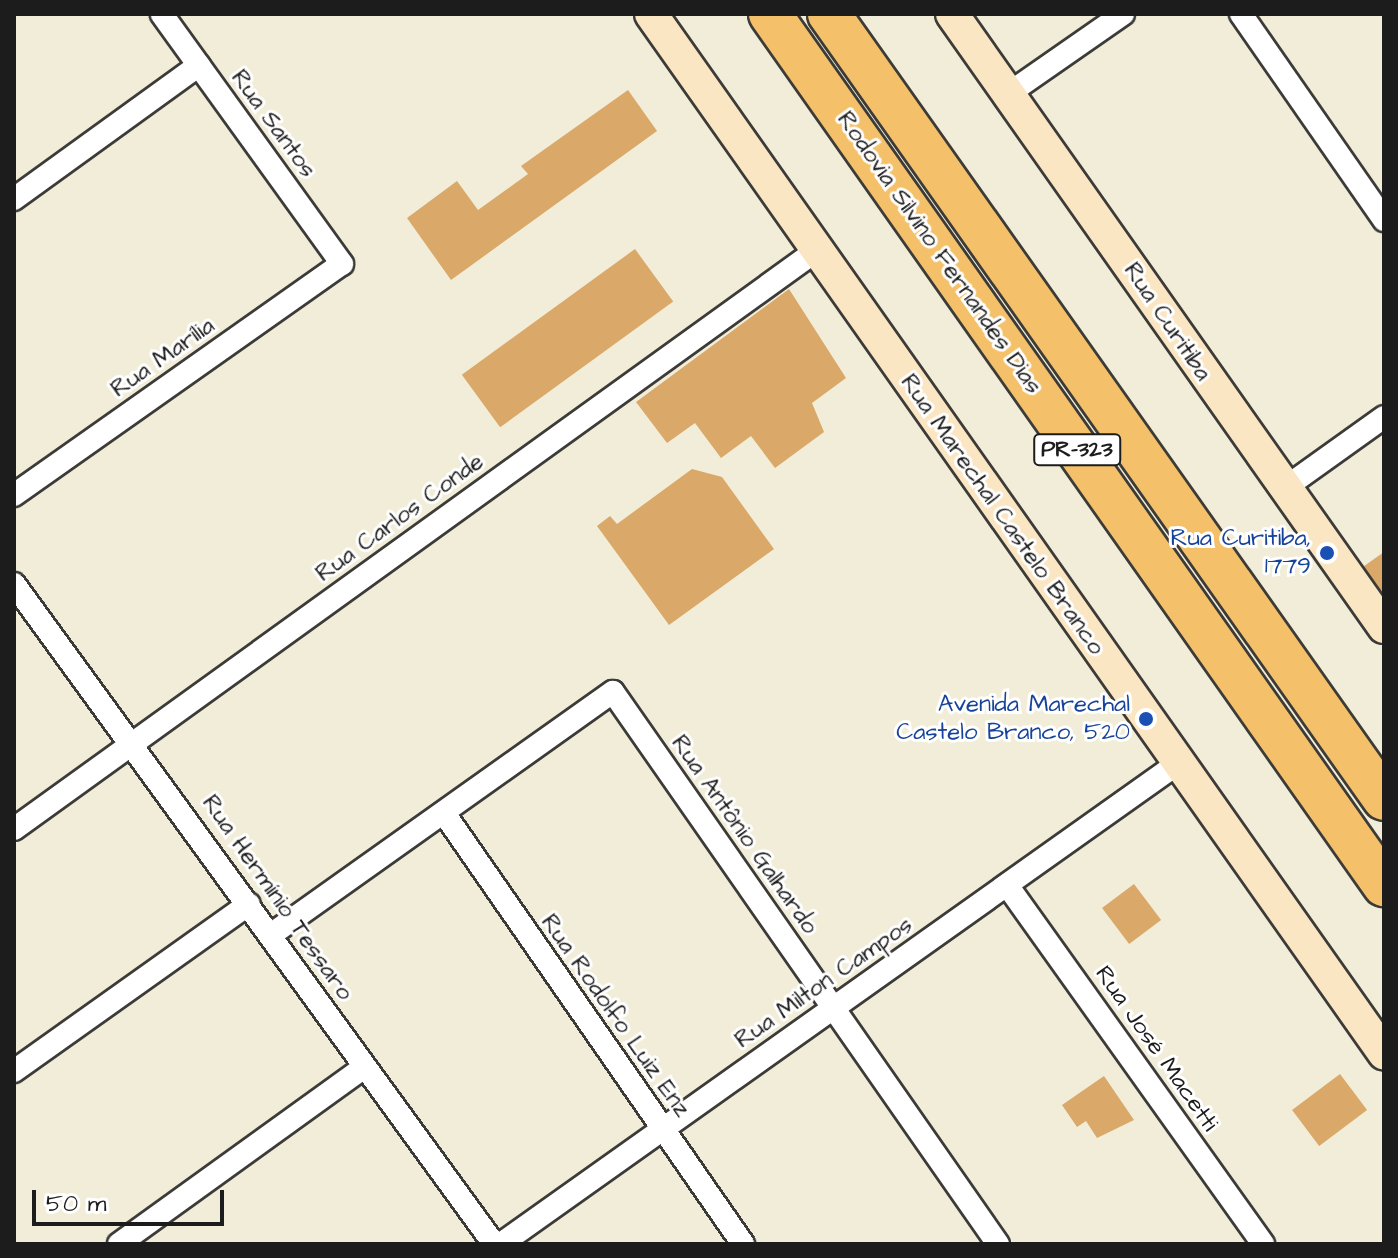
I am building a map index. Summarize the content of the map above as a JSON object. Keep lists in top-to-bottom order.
{
  "streets": {
    "highway": ["Rodovia Silvino Fernandes Dias", "PR-323"],
    "street": [
      "Rua Santos",
      "Rua Curitiba",
      "Rua Marília",
      "Rua Marechal Castelo Branco",
      "Rua Carlos Conde",
      "Rua Antônio Galhardo",
      "Rua Hermínio Tessaro",
      "Rua Milton Campos",
      "Rua Rodolfo Luiz Enz",
      "Rua José Macetti"
    ]
  },
  "crossings": [
    ["Rua Santos", "Rua Marília"],
    ["Rua Marechal Castelo Branco", "Rua Carlos Conde"],
    ["Rua Marechal Castelo Branco", "Rua Milton Campos"],
    ["Rua Carlos Conde", "Rua Hermínio Tessaro"],
    ["Rua Antônio Galhardo", "Rua Milton Campos"],
    ["Rua Antônio Galhardo", "Rua Rodolfo Luiz Enz"],
    ["Rua Milton Campos", "Rua Rodolfo Luiz Enz"],
    ["Rua Milton Campos", "Rua José Macetti"]
  ],
  "places": ["Rua Curitiba, 1779", "Avenida Marechal Castelo Branco, 520"],
  "scale_bar": "50 m"
}
